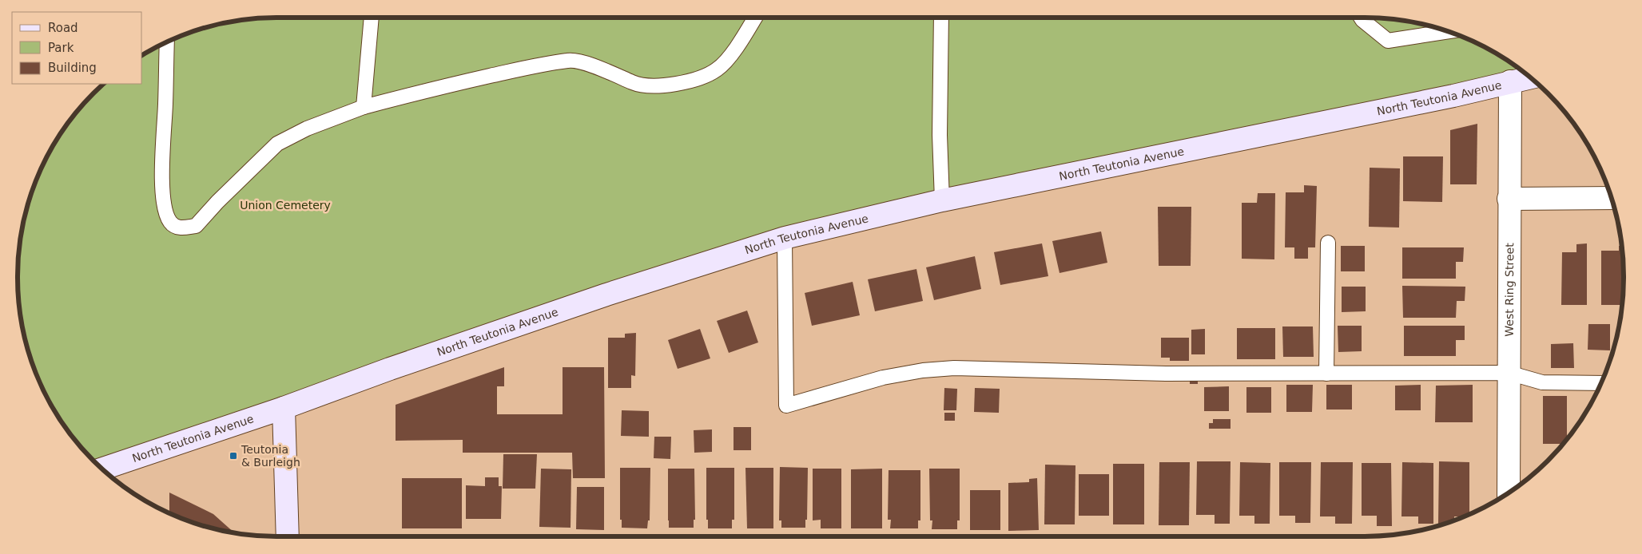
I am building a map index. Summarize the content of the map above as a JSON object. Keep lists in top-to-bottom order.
{
  "streets": {
    "main road": ["North Teutonia Avenue"],
    "street": ["West Ring Street"]
  },
  "crossings": [
    ["North Teutonia Avenue", "West Ring Street"]
  ],
  "parks": ["Union Cemetery"],
  "places": {
    "transit": ["Teutonia & Burleigh"]
  },
  "legend": ["Road", "Park", "Building"]
}
